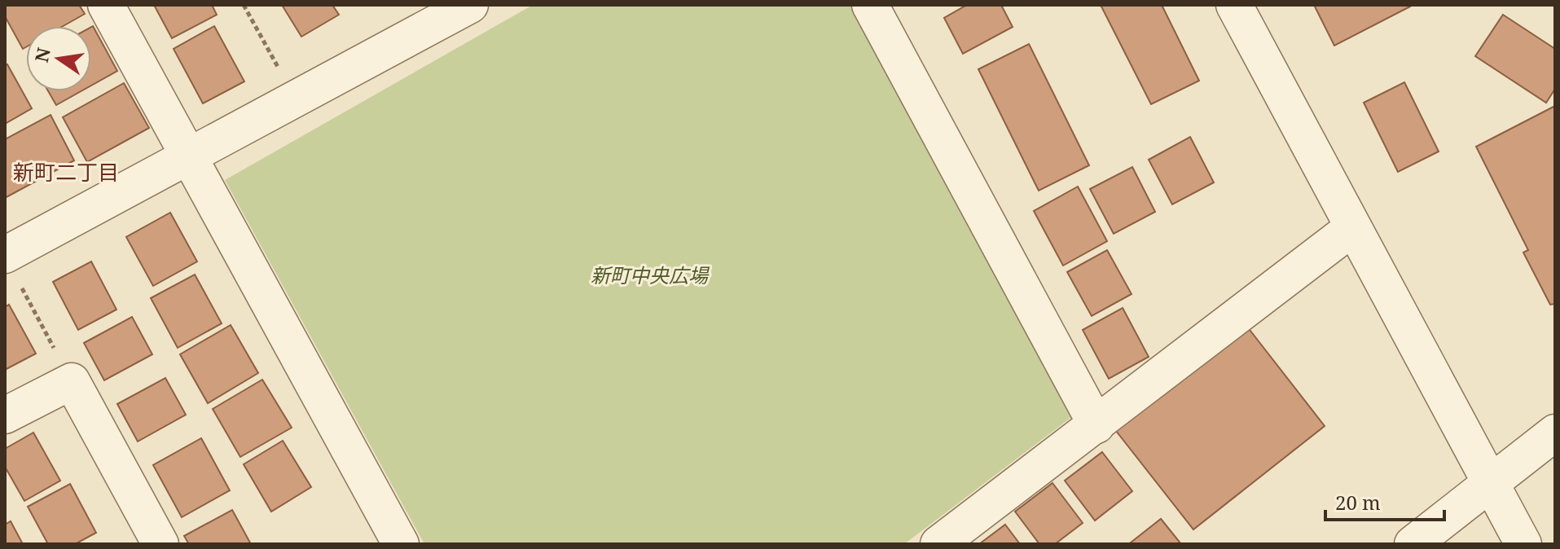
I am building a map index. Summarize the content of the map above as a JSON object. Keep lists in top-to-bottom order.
{
  "districts": ["新町二丁目"],
  "parks": ["新町中央広場"],
  "scale_bar": "20 m",
  "north": "left"
}
